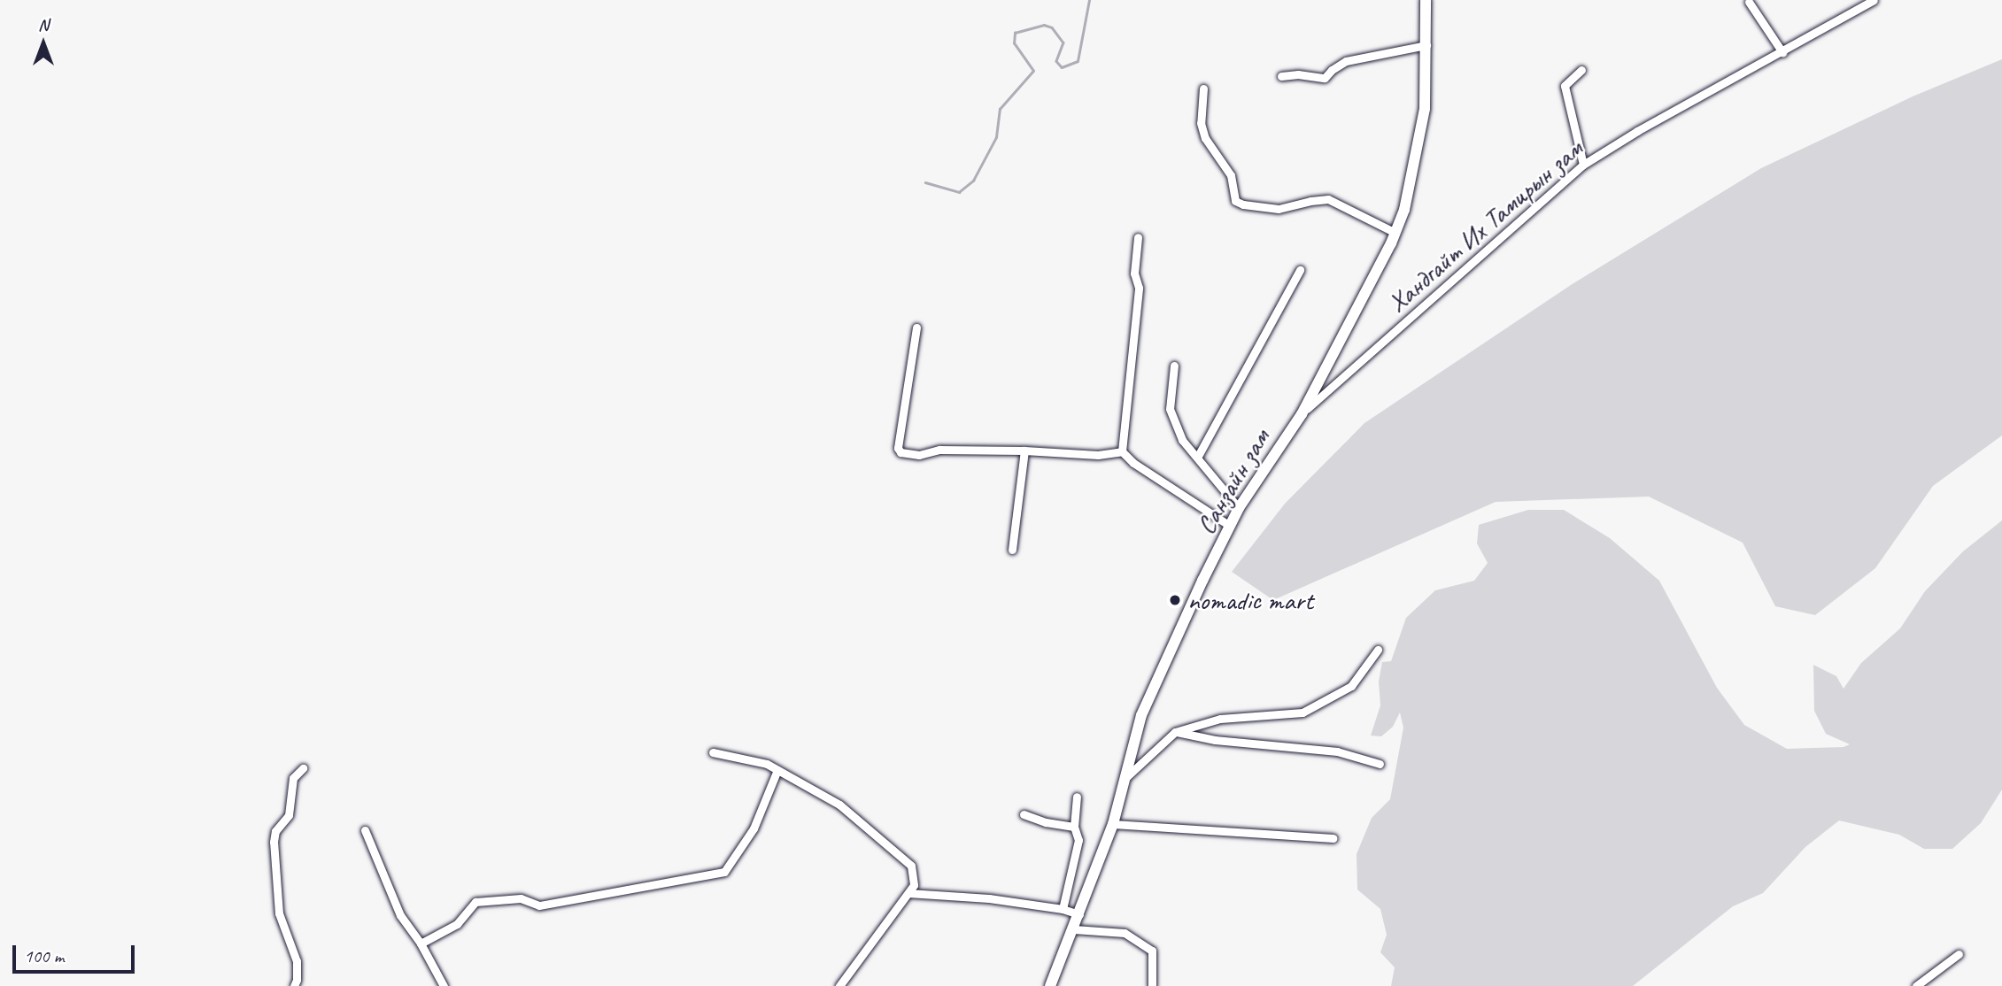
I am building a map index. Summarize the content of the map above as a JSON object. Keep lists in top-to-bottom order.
{
  "streets": {
    "main road": ["Санзайн зам"],
    "street": ["Хандгайт Их Тамирын зам"]
  },
  "crossings": [
    ["Хандгайт Их Тамирын зам", "Санзайн зам"]
  ],
  "places": ["nomadic mart"],
  "scale_bar": "100 m",
  "north": "top"
}
